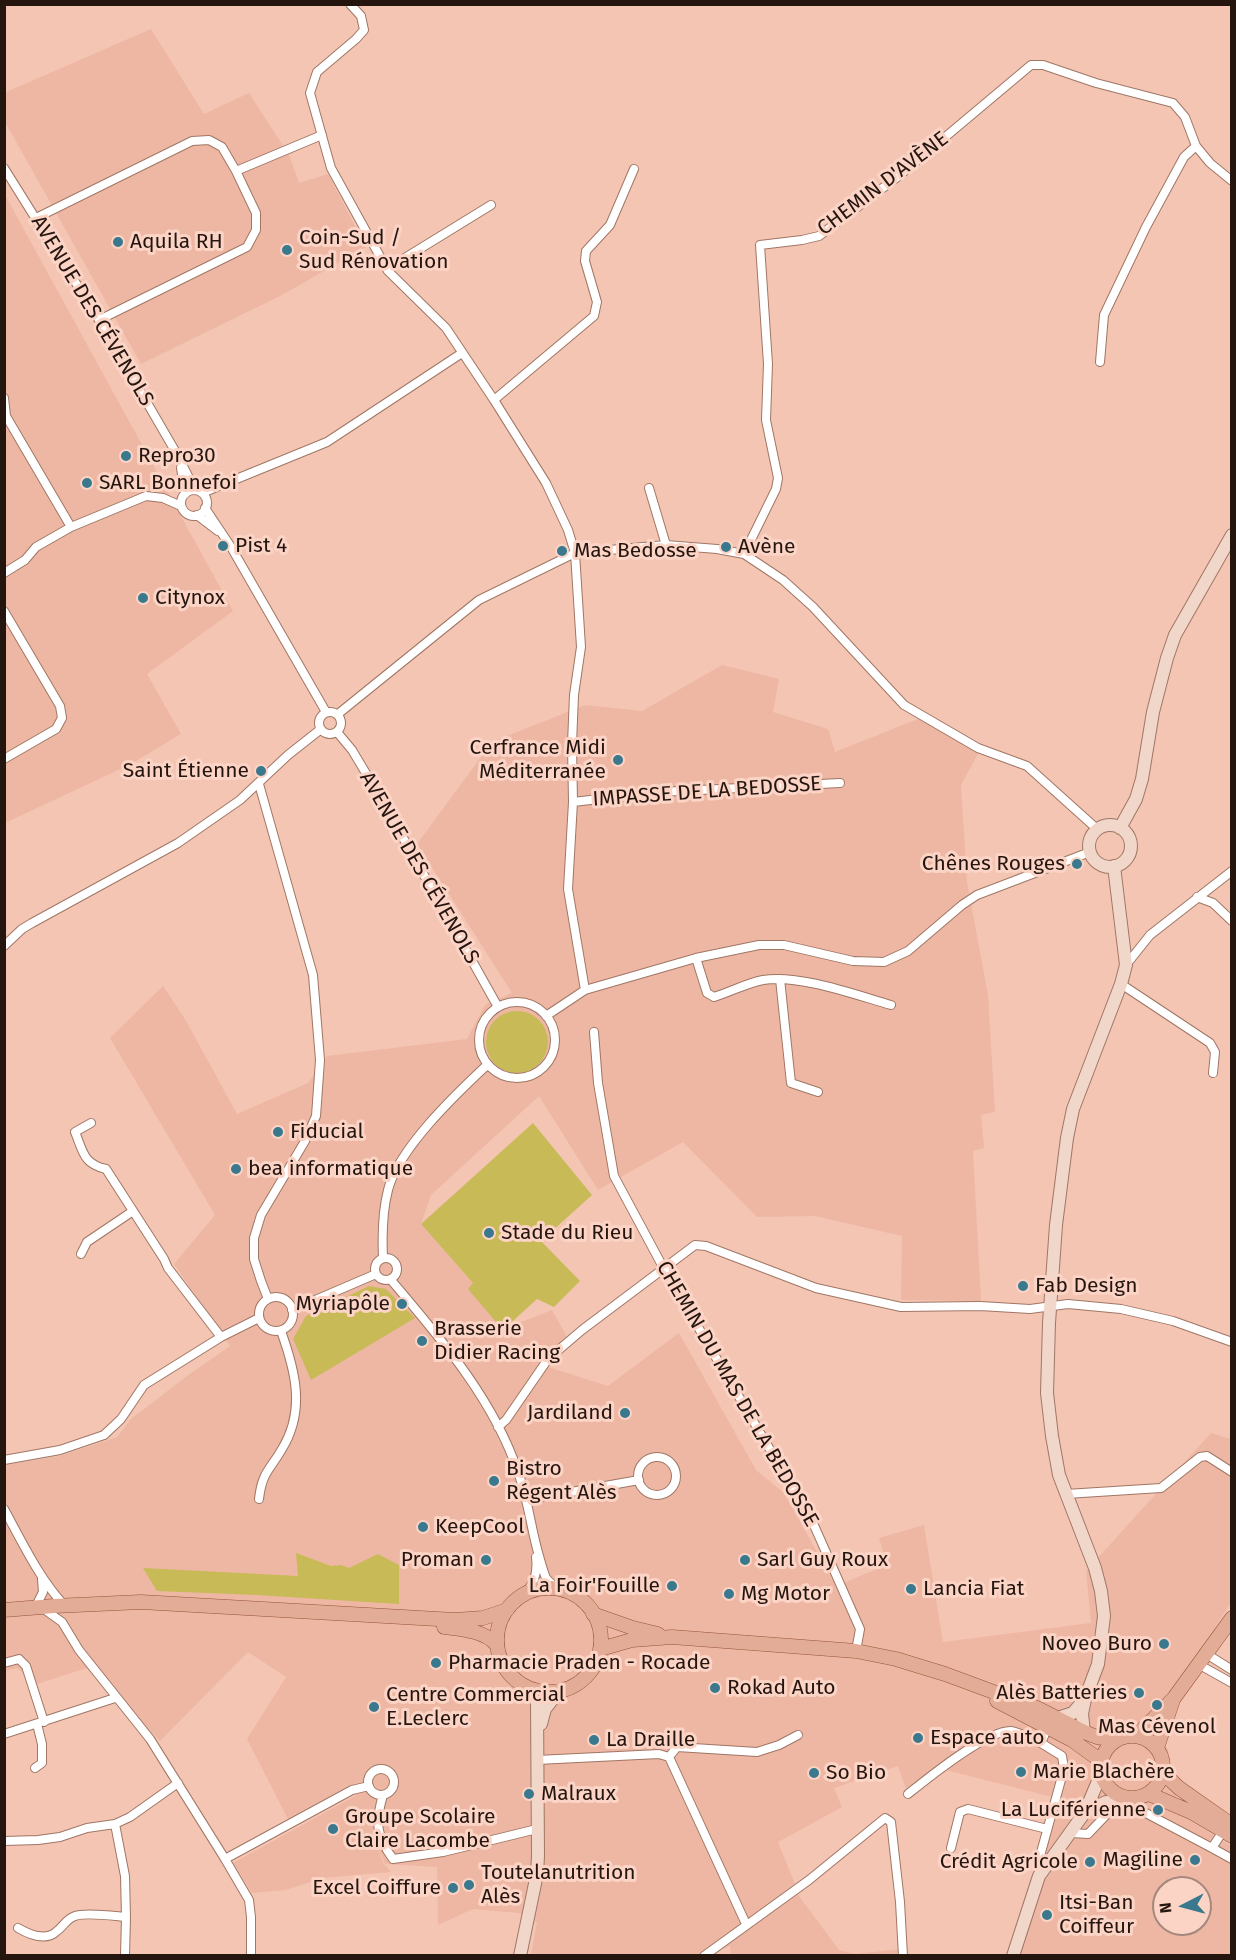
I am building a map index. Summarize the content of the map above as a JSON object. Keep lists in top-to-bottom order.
{
  "streets": {
    "street": [
      "CHEMIN D'AVÈNE",
      "AVENUE DES CÉVENOLS",
      "IMPASSE DE LA BEDOSSE",
      "CHEMIN DU MAS DE LA BEDOSSE"
    ]
  },
  "places": [
    "Aquila RH",
    "Coin-Sud / Sud Rénovation",
    "Repro30",
    "SARL Bonnefoi",
    "Pist 4",
    "Avène",
    "Mas Bedosse",
    "Citynox",
    "Cerfrance Midi Méditerranée",
    "Saint Étienne",
    "Chênes Rouges",
    "Fiducial",
    "bea informatique",
    "Stade du Rieu",
    "Fab Design",
    "Myriapôle",
    "Brasserie Didier Racing",
    "Jardiland",
    "Bistro Régent Alès",
    "KeepCool",
    "Proman",
    "Sarl Guy Roux",
    "La Foir'Fouille",
    "Lancia Fiat",
    "Mg Motor",
    "Noveo Buro",
    "Pharmacie Praden - Rocade",
    "Rokad Auto",
    "Alès Batteries",
    "Mas Cévenol",
    "Centre Commercial E.Leclerc",
    "Espace auto",
    "La Draille",
    "Marie Blachère",
    "So Bio",
    "Malraux",
    "La Luciférienne",
    "Groupe Scolaire Claire Lacombe",
    "Magiline",
    "Crédit Agricole",
    "Toutelanutrition Alès",
    "Excel Coiffure",
    "Itsi-Ban Coiffeur"
  ],
  "north": "left"
}
